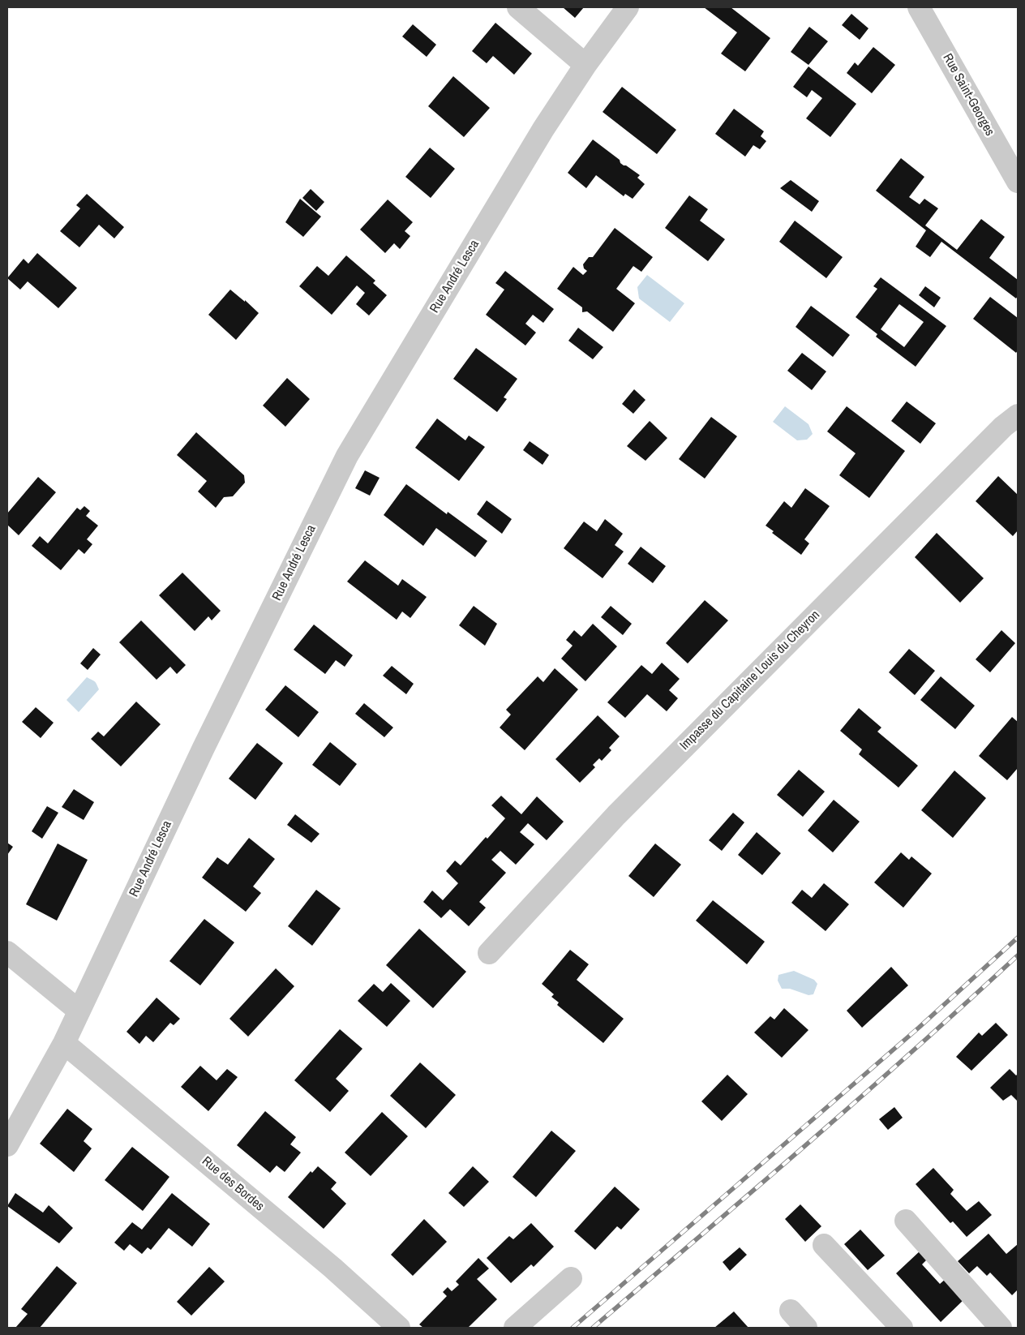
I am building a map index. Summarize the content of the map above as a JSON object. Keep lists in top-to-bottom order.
{
  "streets": {
    "street": [
      "Rue Saint-Georges",
      "Rue André Lesca",
      "Impasse du Capitaine Louis du Cheyron",
      "Rue des Bordes"
    ]
  },
  "crossings": [
    ["Rue André Lesca", "Rue des Bordes"]
  ]
}
